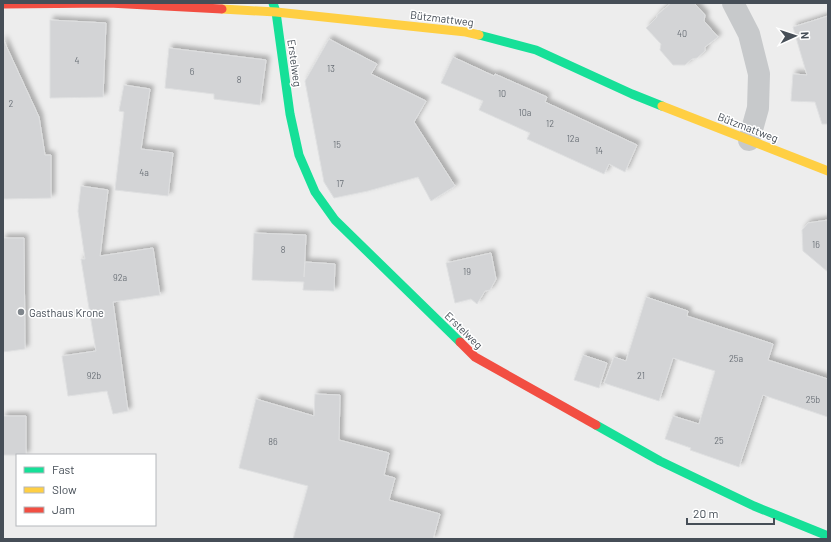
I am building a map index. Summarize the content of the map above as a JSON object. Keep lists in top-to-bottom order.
{
  "streets": {
    "street": ["Bützmattweg", "Erstelweg"]
  },
  "crossings": [
    ["Bützmattweg", "Erstelweg"]
  ],
  "places": ["Gasthaus Krone"],
  "house_numbers": [
    "40",
    "4",
    "13",
    "6",
    "8",
    "10",
    "2",
    "10a",
    "12",
    "12a",
    "15",
    "14",
    "4a",
    "17",
    "16",
    "8",
    "19",
    "92a",
    "25a",
    "92b",
    "21",
    "25b",
    "25",
    "86"
  ],
  "legend": ["Fast", "Slow", "Jam"],
  "scale_bar": "20 m",
  "north": "right"
}
